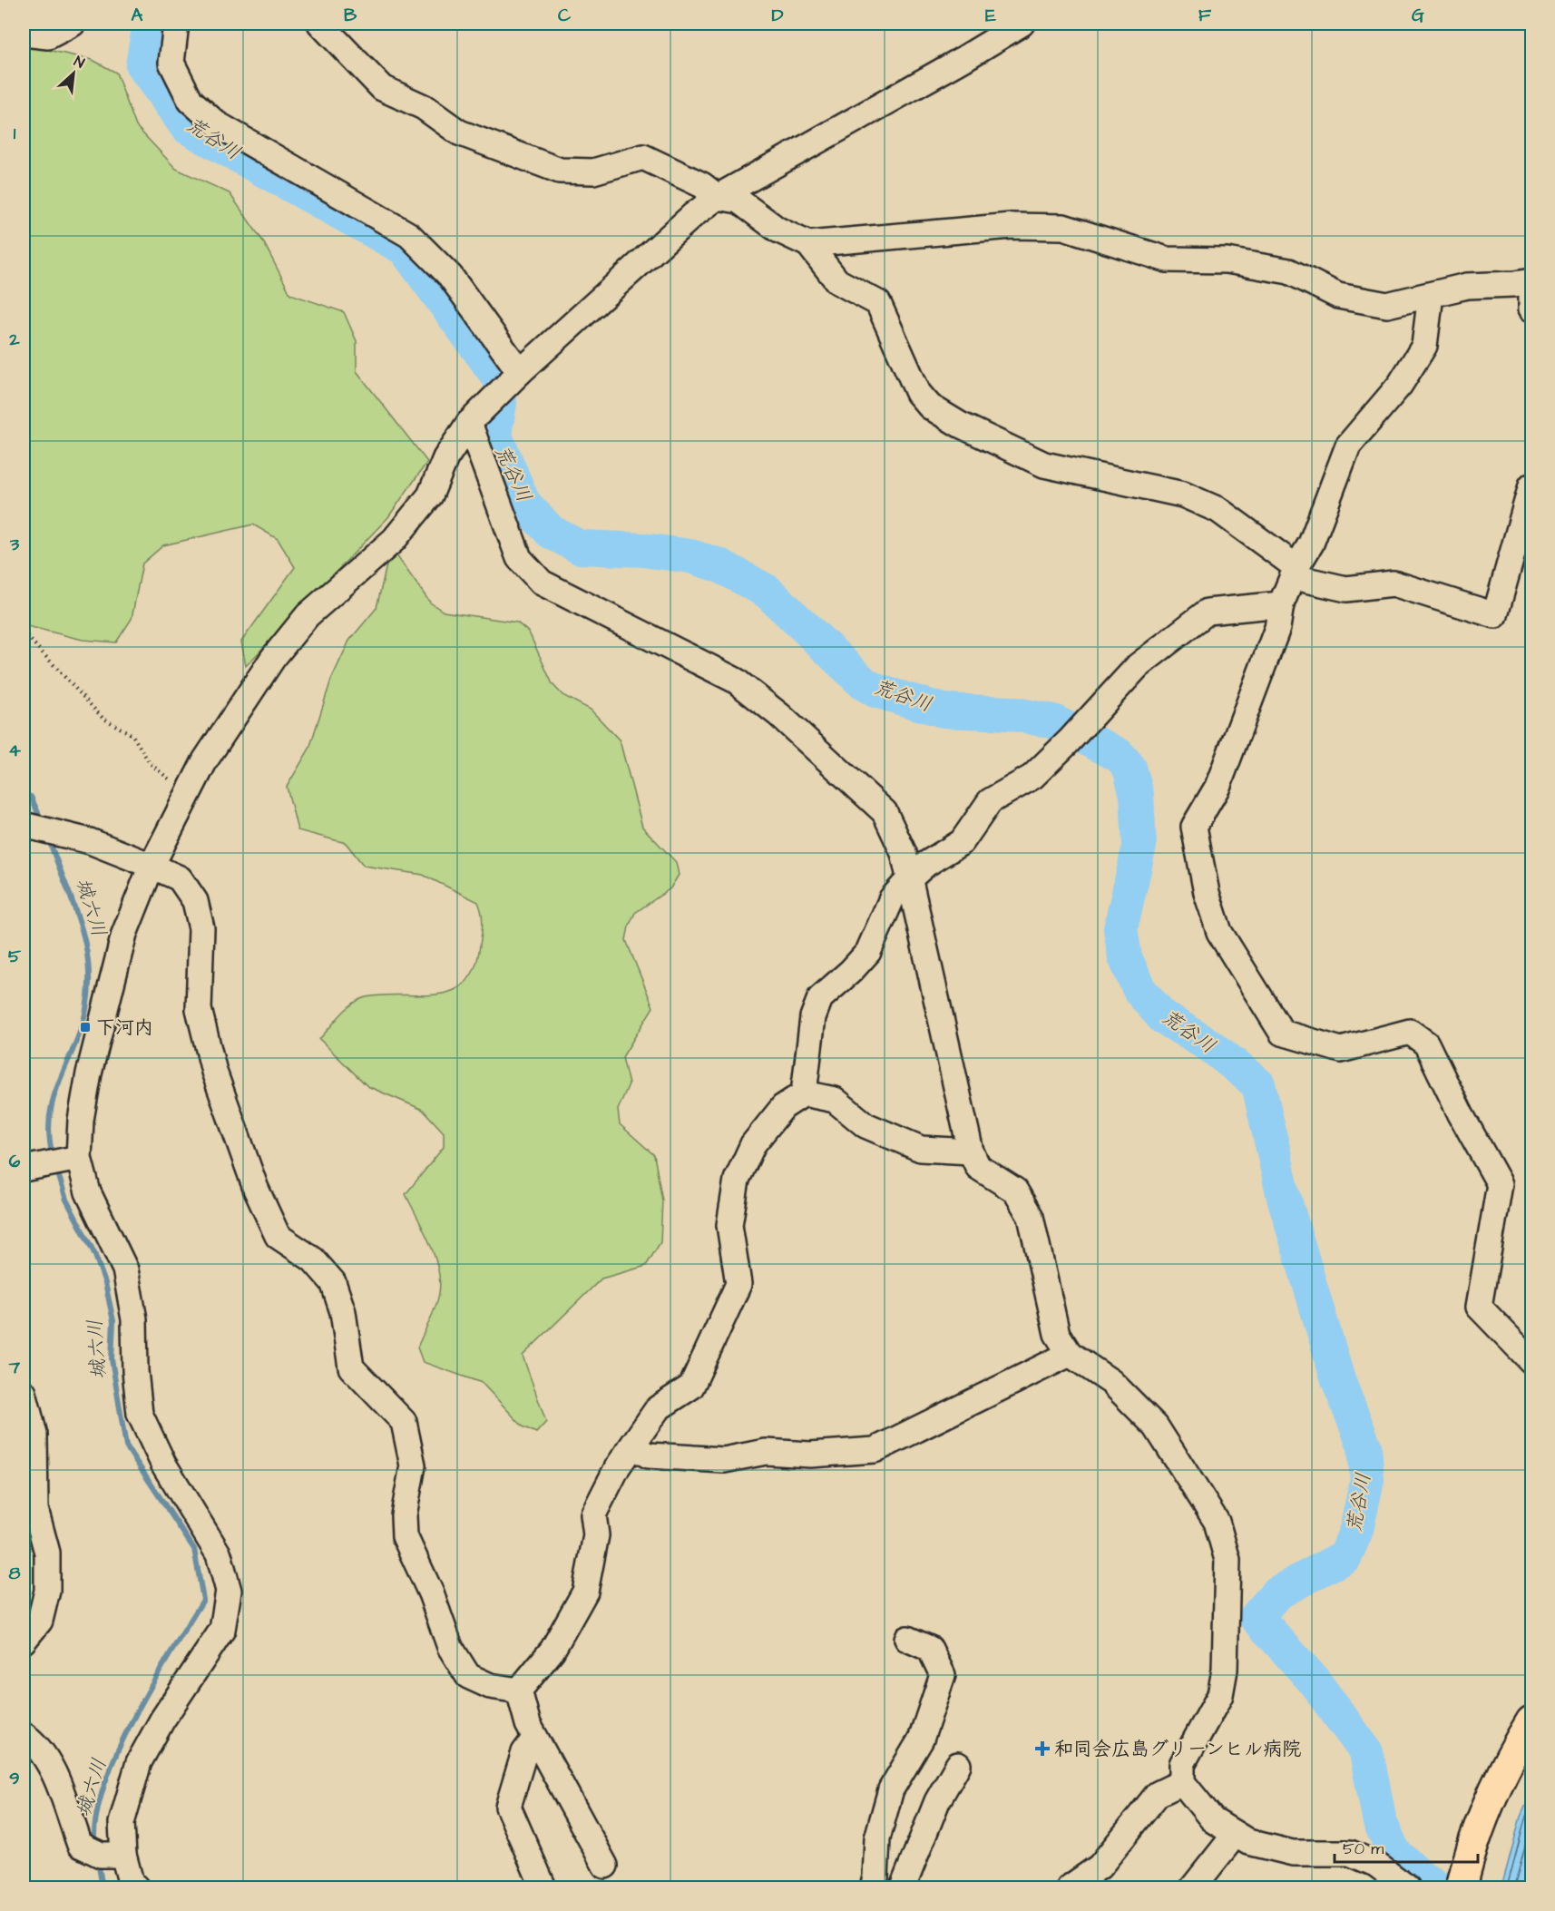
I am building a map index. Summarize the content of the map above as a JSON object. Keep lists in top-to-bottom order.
{
  "water": ["荒谷川", "城六川"],
  "places": {
    "transit": ["下河内"],
    "health": ["和同会広島グリーンヒル病院"]
  },
  "scale_bar": "50 m",
  "north": "top right",
  "grid": {
    "columns": [
      "A",
      "B",
      "C",
      "D",
      "E",
      "F",
      "G"
    ],
    "rows": [
      "1",
      "2",
      "3",
      "4",
      "5",
      "6",
      "7",
      "8",
      "9"
    ]
  }
}
